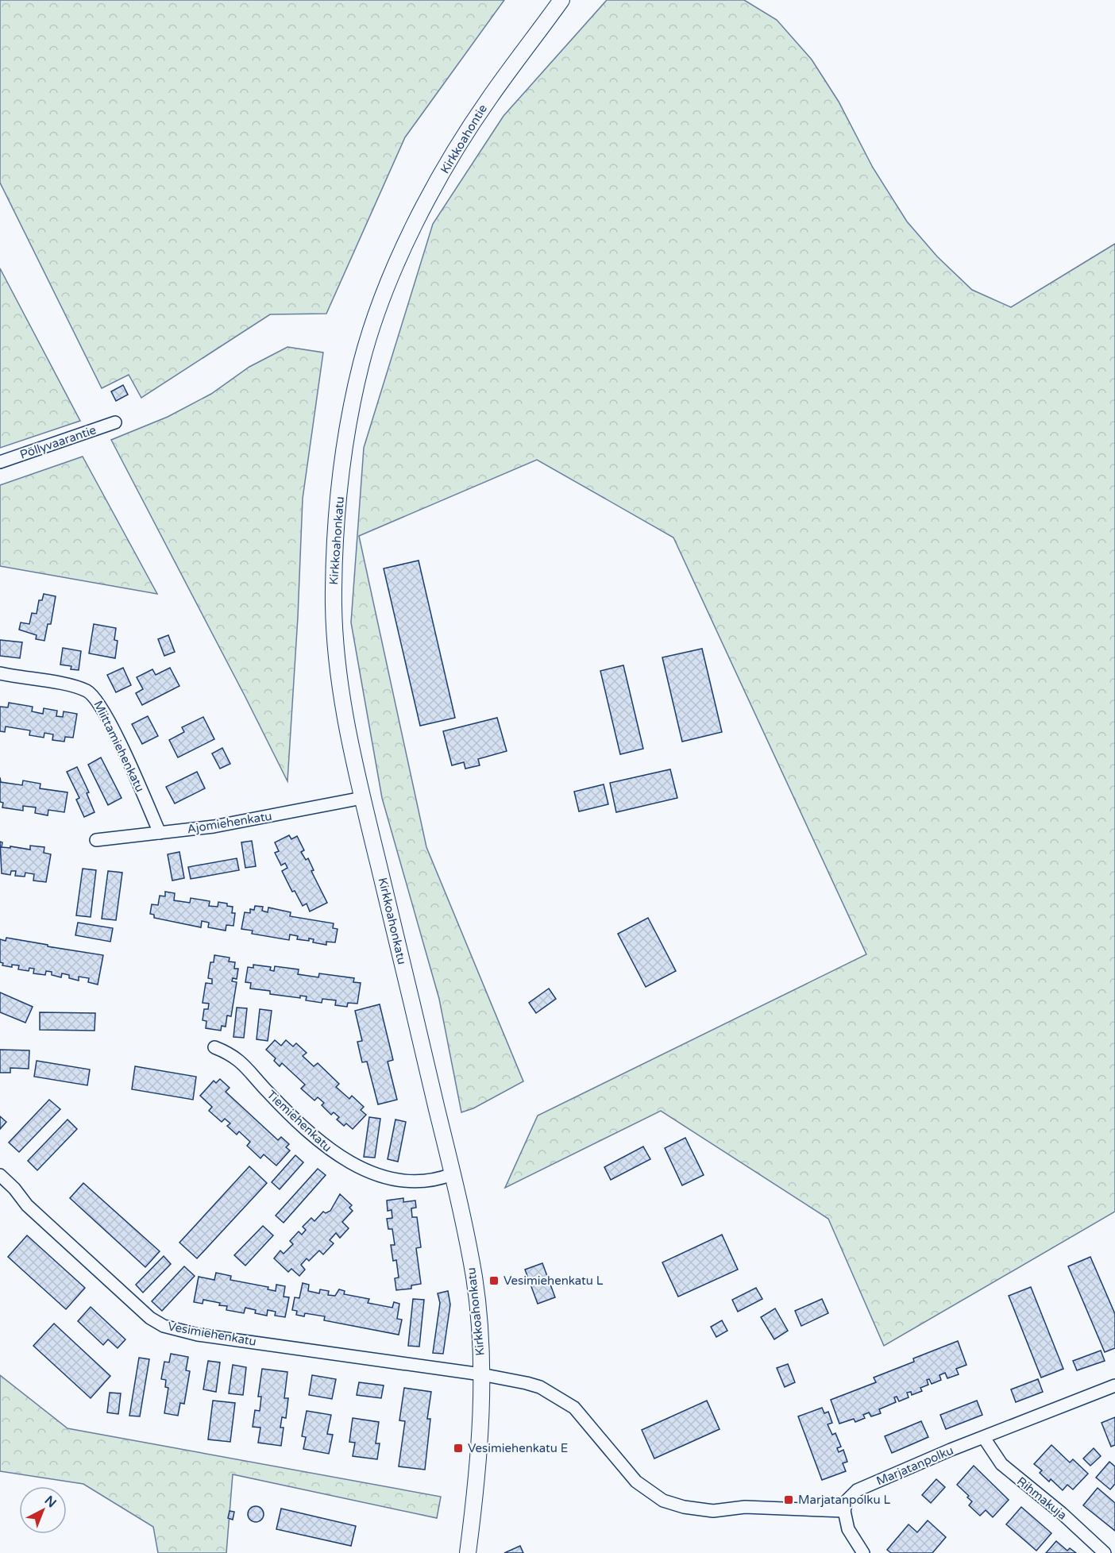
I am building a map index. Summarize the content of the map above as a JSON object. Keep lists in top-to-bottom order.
{
  "streets": {
    "street": [
      "Kirkkoahontie",
      "Pöllyvaarantie",
      "Kirkkoahonkatu",
      "Miittamiehenkatu",
      "Ajomiehenkatu",
      "Tiemiehenkatu",
      "Vesimiehenkatu",
      "Marjatanpolku",
      "Rihmakuja"
    ]
  },
  "crossings": [
    ["Kirkkoahontie", "Kirkkoahonkatu"],
    ["Kirkkoahonkatu", "Ajomiehenkatu"],
    ["Kirkkoahonkatu", "Tiemiehenkatu"],
    ["Kirkkoahonkatu", "Vesimiehenkatu"],
    ["Miittamiehenkatu", "Ajomiehenkatu"],
    ["Marjatanpolku", "Rihmakuja"]
  ],
  "places": {
    "transit": ["Vesimiehenkatu L", "Vesimiehenkatu E", "Marjatanpolku L"]
  },
  "north": "top right"
}
